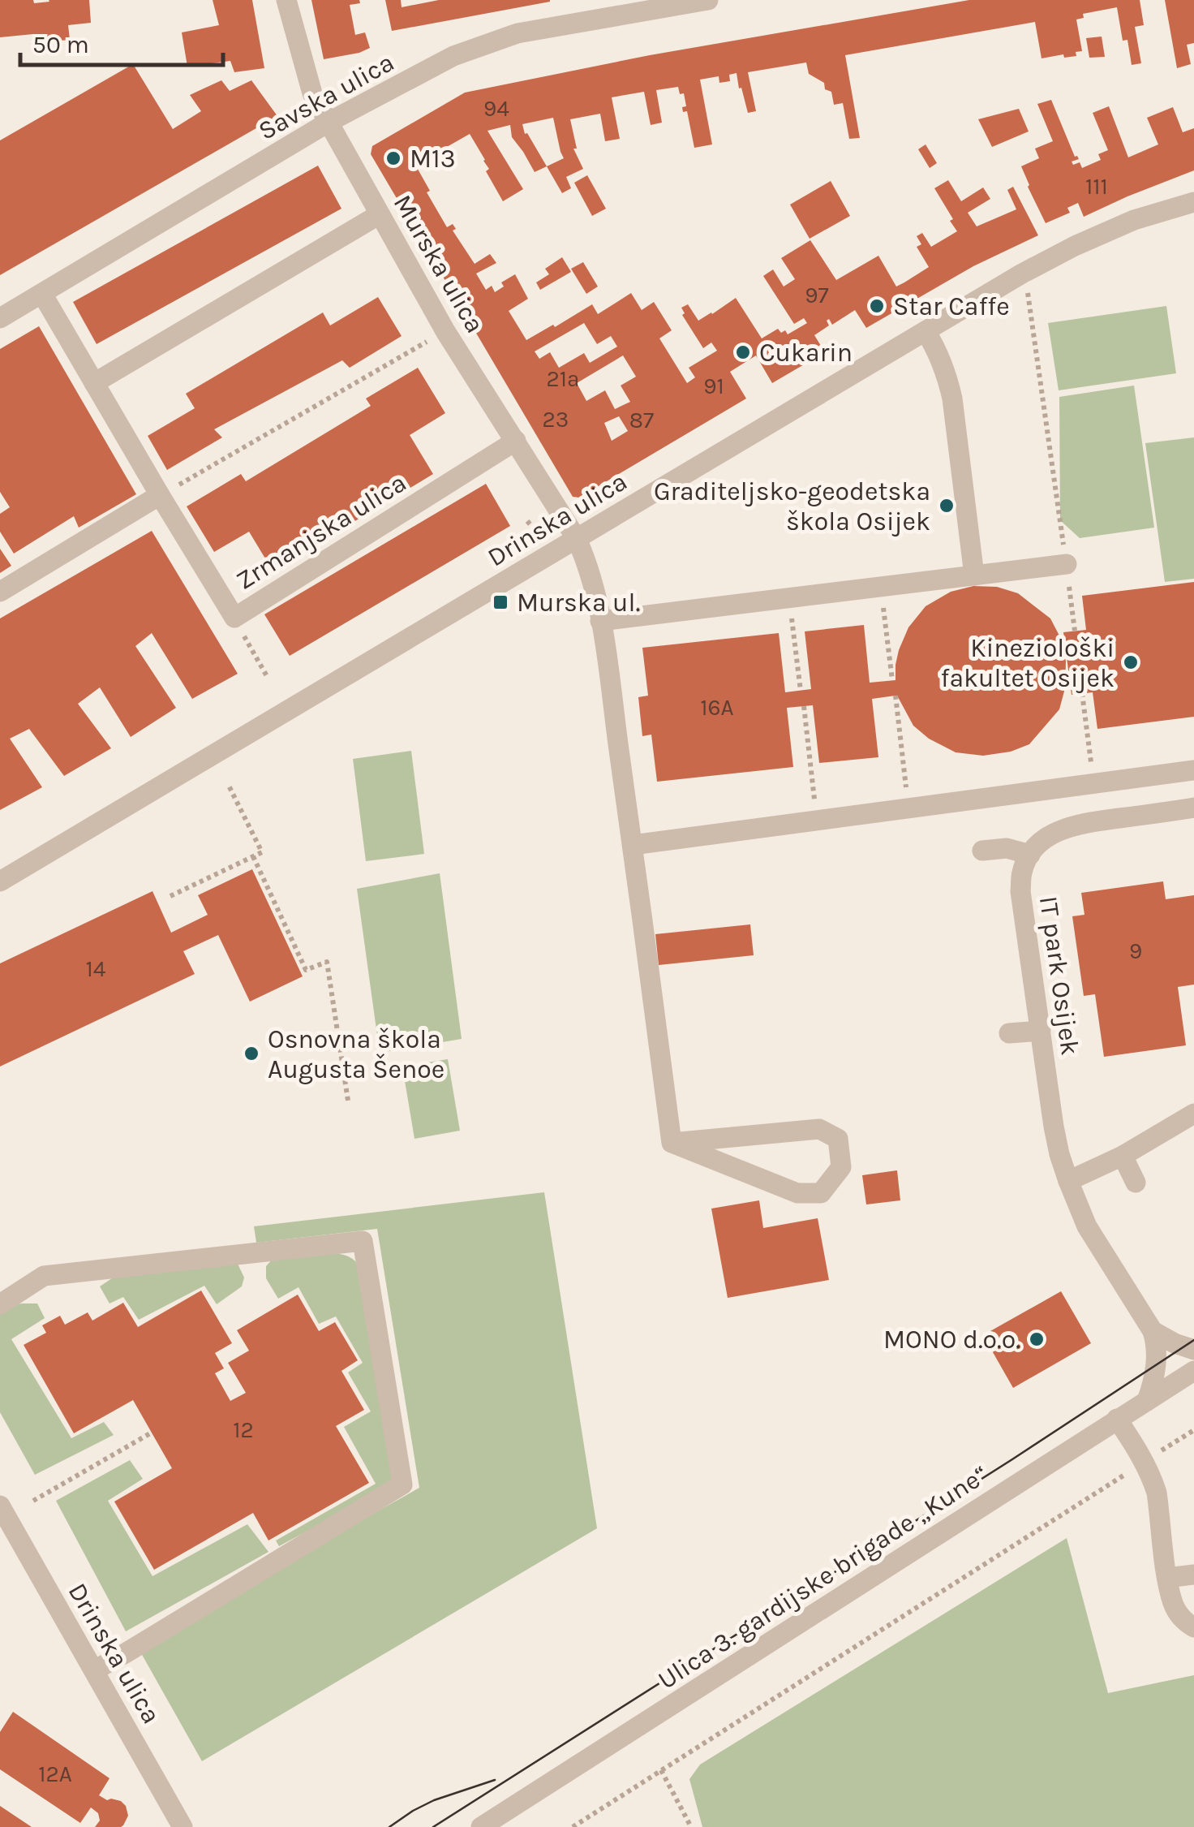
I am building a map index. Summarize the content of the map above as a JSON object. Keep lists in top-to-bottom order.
{
  "streets": {
    "street": [
      "Savska ulica",
      "Murska ulica",
      "Drinska ulica",
      "Zrmanjska ulica",
      "IT park Osijek",
      "Ulica 3. gardijske brigade „Kune“"
    ]
  },
  "crossings": [
    ["Savska ulica", "Murska ulica"],
    ["Savska ulica", "Zrmanjska ulica"],
    ["Murska ulica", "Drinska ulica"],
    ["Murska ulica", "Zrmanjska ulica"],
    ["IT park Osijek", "Ulica 3. gardijske brigade „Kune“"]
  ],
  "places": {
    "other": [
      "M13",
      "Star Caffe",
      "Cukarin",
      "Graditeljsko-geodetska škola Osijek",
      "Kineziološki fakultet Osijek",
      "Osnovna škola Augusta Šenoe",
      "MONO d.o.o."
    ],
    "transit": ["Murska ul."]
  },
  "house_numbers": [
    "94",
    "111",
    "97",
    "21a",
    "91",
    "23",
    "87",
    "16A",
    "9",
    "14",
    "12",
    "12A"
  ],
  "scale_bar": "50 m"
}
